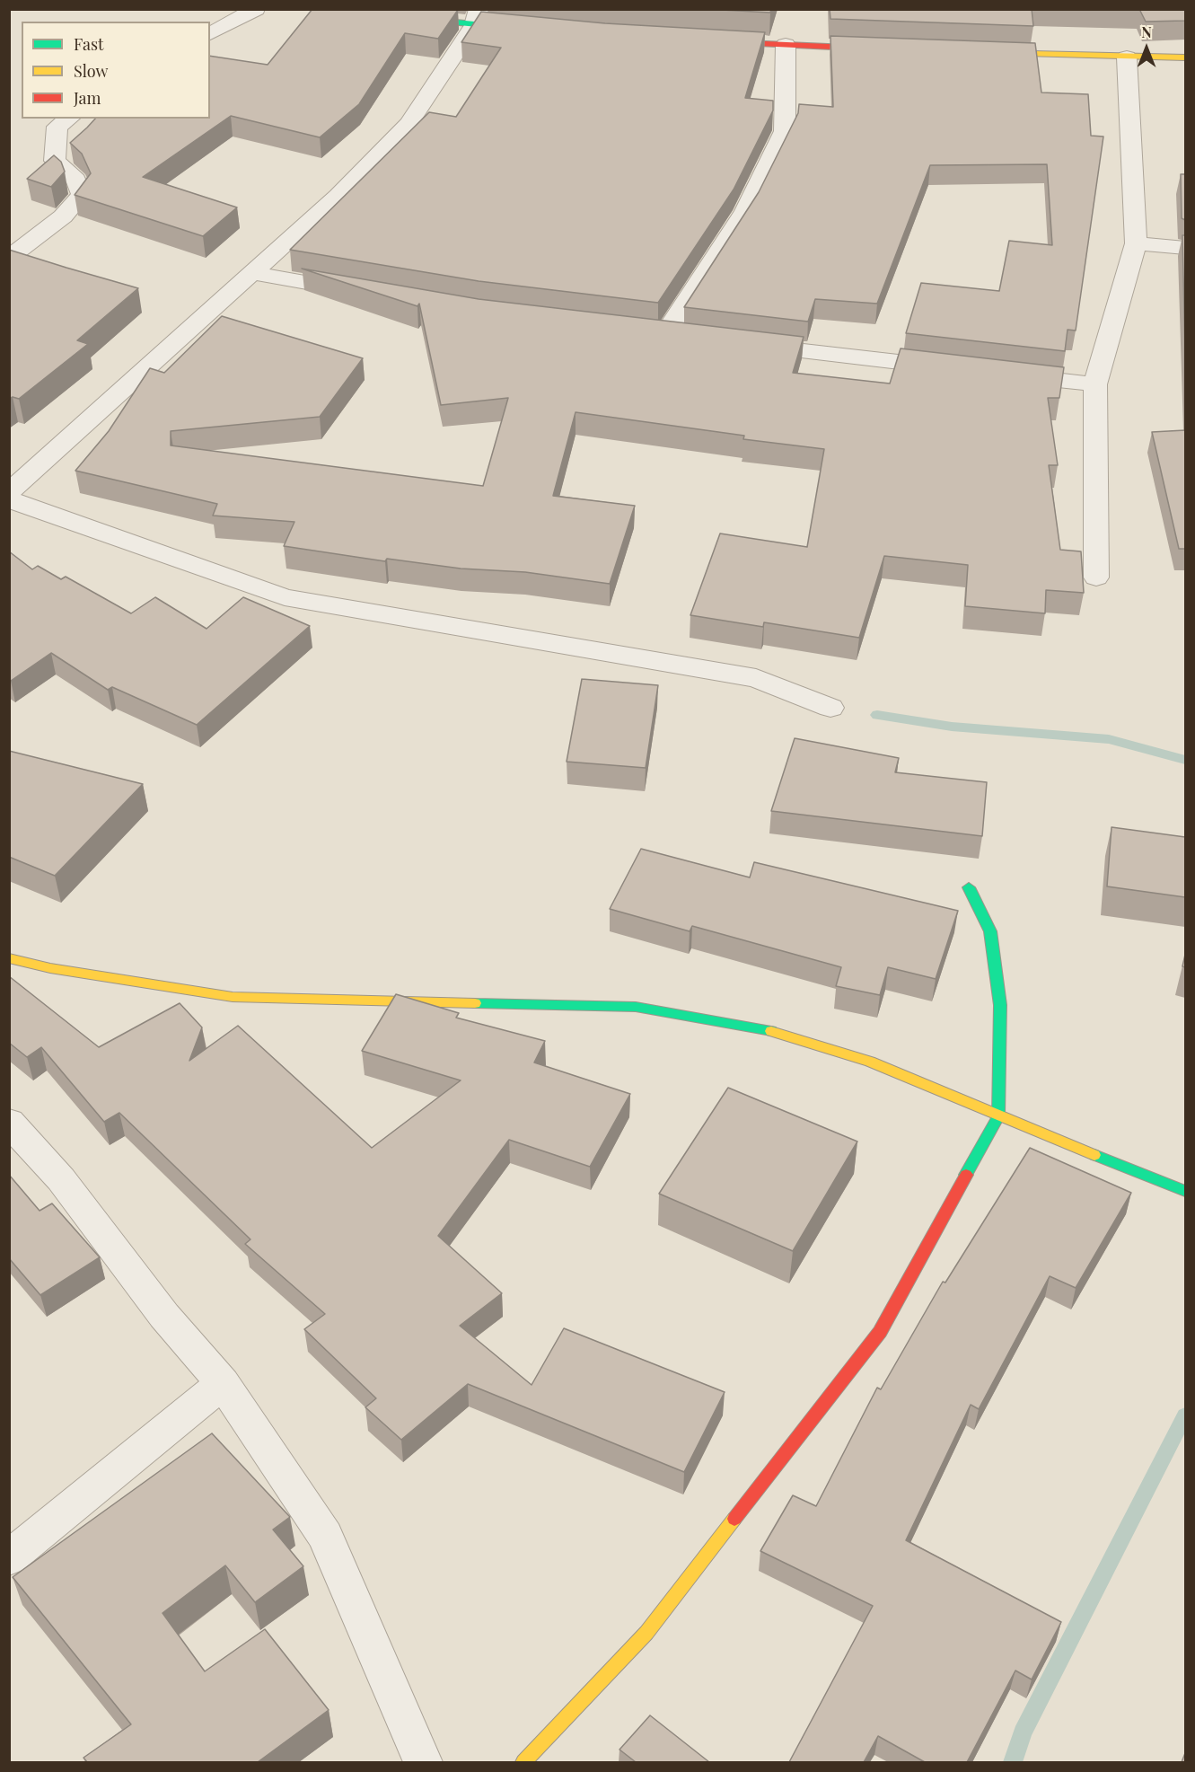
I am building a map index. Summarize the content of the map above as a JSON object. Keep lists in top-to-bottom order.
{
  "legend": ["Fast", "Slow", "Jam"],
  "north": "top"
}
